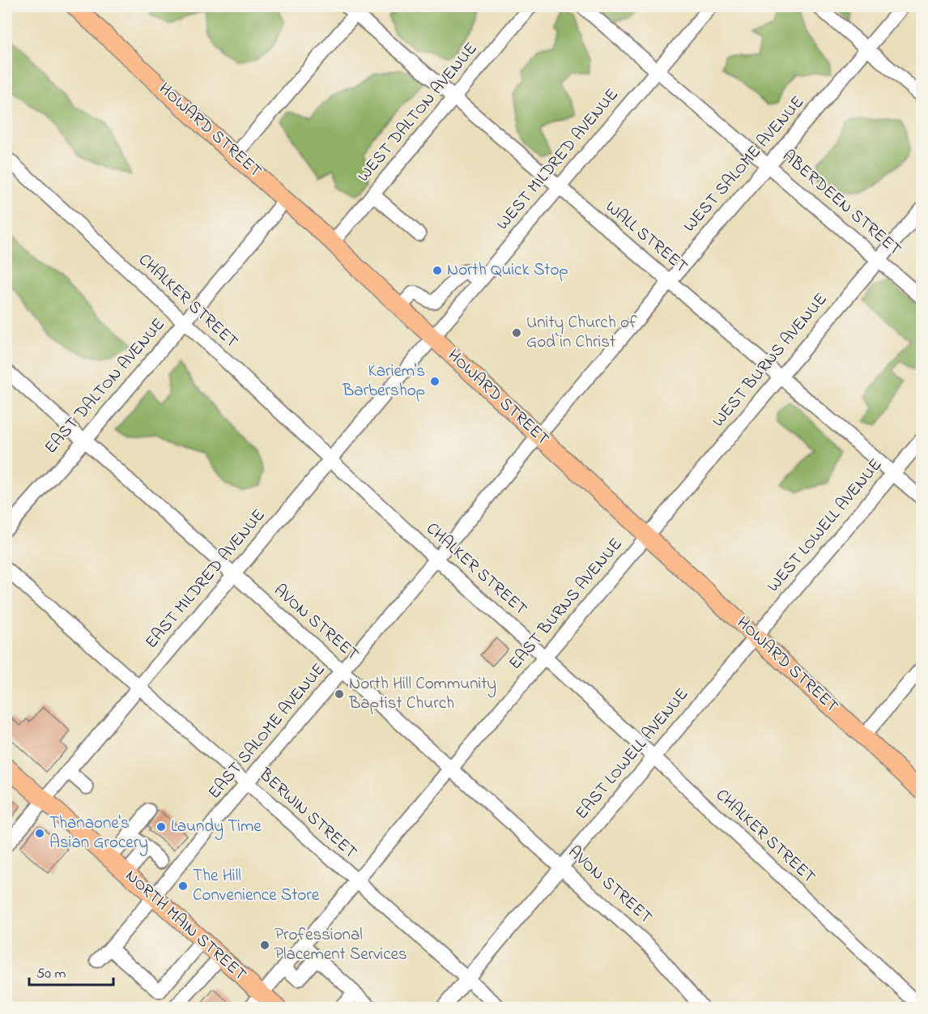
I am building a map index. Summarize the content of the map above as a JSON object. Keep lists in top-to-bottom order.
{
  "streets": {
    "main road": ["HOWARD STREET", "NORTH MAIN STREET"],
    "street": [
      "WEST DALTON AVENUE",
      "WEST MILDRED AVENUE",
      "WEST SALOME AVENUE",
      "ABERDEEN STREET",
      "WALL STREET",
      "CHALKER STREET",
      "WEST BURNS AVENUE",
      "EAST DALTON AVENUE",
      "WEST LOWELL AVENUE",
      "EAST MILDRED AVENUE",
      "EAST BURNS AVENUE",
      "AVON STREET",
      "EAST SALOME AVENUE",
      "EAST LOWELL AVENUE",
      "BERWIN STREET"
    ]
  },
  "crossings": [
    ["WEST DALTON AVENUE", "HOWARD STREET"],
    ["WEST DALTON AVENUE", "WALL STREET"],
    ["HOWARD STREET", "WEST MILDRED AVENUE"],
    ["HOWARD STREET", "WEST SALOME AVENUE"],
    ["HOWARD STREET", "WEST BURNS AVENUE"],
    ["HOWARD STREET", "EAST DALTON AVENUE"],
    ["HOWARD STREET", "WEST LOWELL AVENUE"],
    ["HOWARD STREET", "EAST MILDRED AVENUE"],
    ["HOWARD STREET", "EAST BURNS AVENUE"],
    ["HOWARD STREET", "EAST SALOME AVENUE"],
    ["HOWARD STREET", "EAST LOWELL AVENUE"],
    ["WEST MILDRED AVENUE", "ABERDEEN STREET"],
    ["WEST MILDRED AVENUE", "WALL STREET"],
    ["WEST MILDRED AVENUE", "EAST MILDRED AVENUE"],
    ["WEST SALOME AVENUE", "ABERDEEN STREET"],
    ["WEST SALOME AVENUE", "WALL STREET"],
    ["WEST SALOME AVENUE", "EAST SALOME AVENUE"],
    ["ABERDEEN STREET", "WEST BURNS AVENUE"],
    ["WALL STREET", "WEST BURNS AVENUE"],
    ["WALL STREET", "WEST LOWELL AVENUE"],
    ["CHALKER STREET", "EAST DALTON AVENUE"],
    ["CHALKER STREET", "EAST MILDRED AVENUE"],
    ["CHALKER STREET", "EAST BURNS AVENUE"],
    ["CHALKER STREET", "EAST SALOME AVENUE"],
    ["CHALKER STREET", "EAST LOWELL AVENUE"],
    ["WEST BURNS AVENUE", "EAST BURNS AVENUE"],
    ["EAST DALTON AVENUE", "AVON STREET"],
    ["WEST LOWELL AVENUE", "EAST LOWELL AVENUE"],
    ["EAST MILDRED AVENUE", "AVON STREET"],
    ["EAST MILDRED AVENUE", "BERWIN STREET"],
    ["EAST MILDRED AVENUE", "NORTH MAIN STREET"],
    ["EAST BURNS AVENUE", "AVON STREET"],
    ["EAST BURNS AVENUE", "BERWIN STREET"],
    ["EAST BURNS AVENUE", "NORTH MAIN STREET"],
    ["AVON STREET", "EAST SALOME AVENUE"],
    ["AVON STREET", "EAST LOWELL AVENUE"],
    ["EAST SALOME AVENUE", "BERWIN STREET"],
    ["EAST SALOME AVENUE", "NORTH MAIN STREET"],
    ["EAST LOWELL AVENUE", "BERWIN STREET"]
  ],
  "places": [
    "North Quick Stop",
    "Unity Church of God in Christ",
    "Kariem's Barbershop",
    "North Hill Community Baptist Church",
    "Laundy Time",
    "Thanaone's Asian Grocery",
    "The Hill Convenience Store",
    "Professional Placement Services"
  ],
  "scale_bar": "50 m"
}
